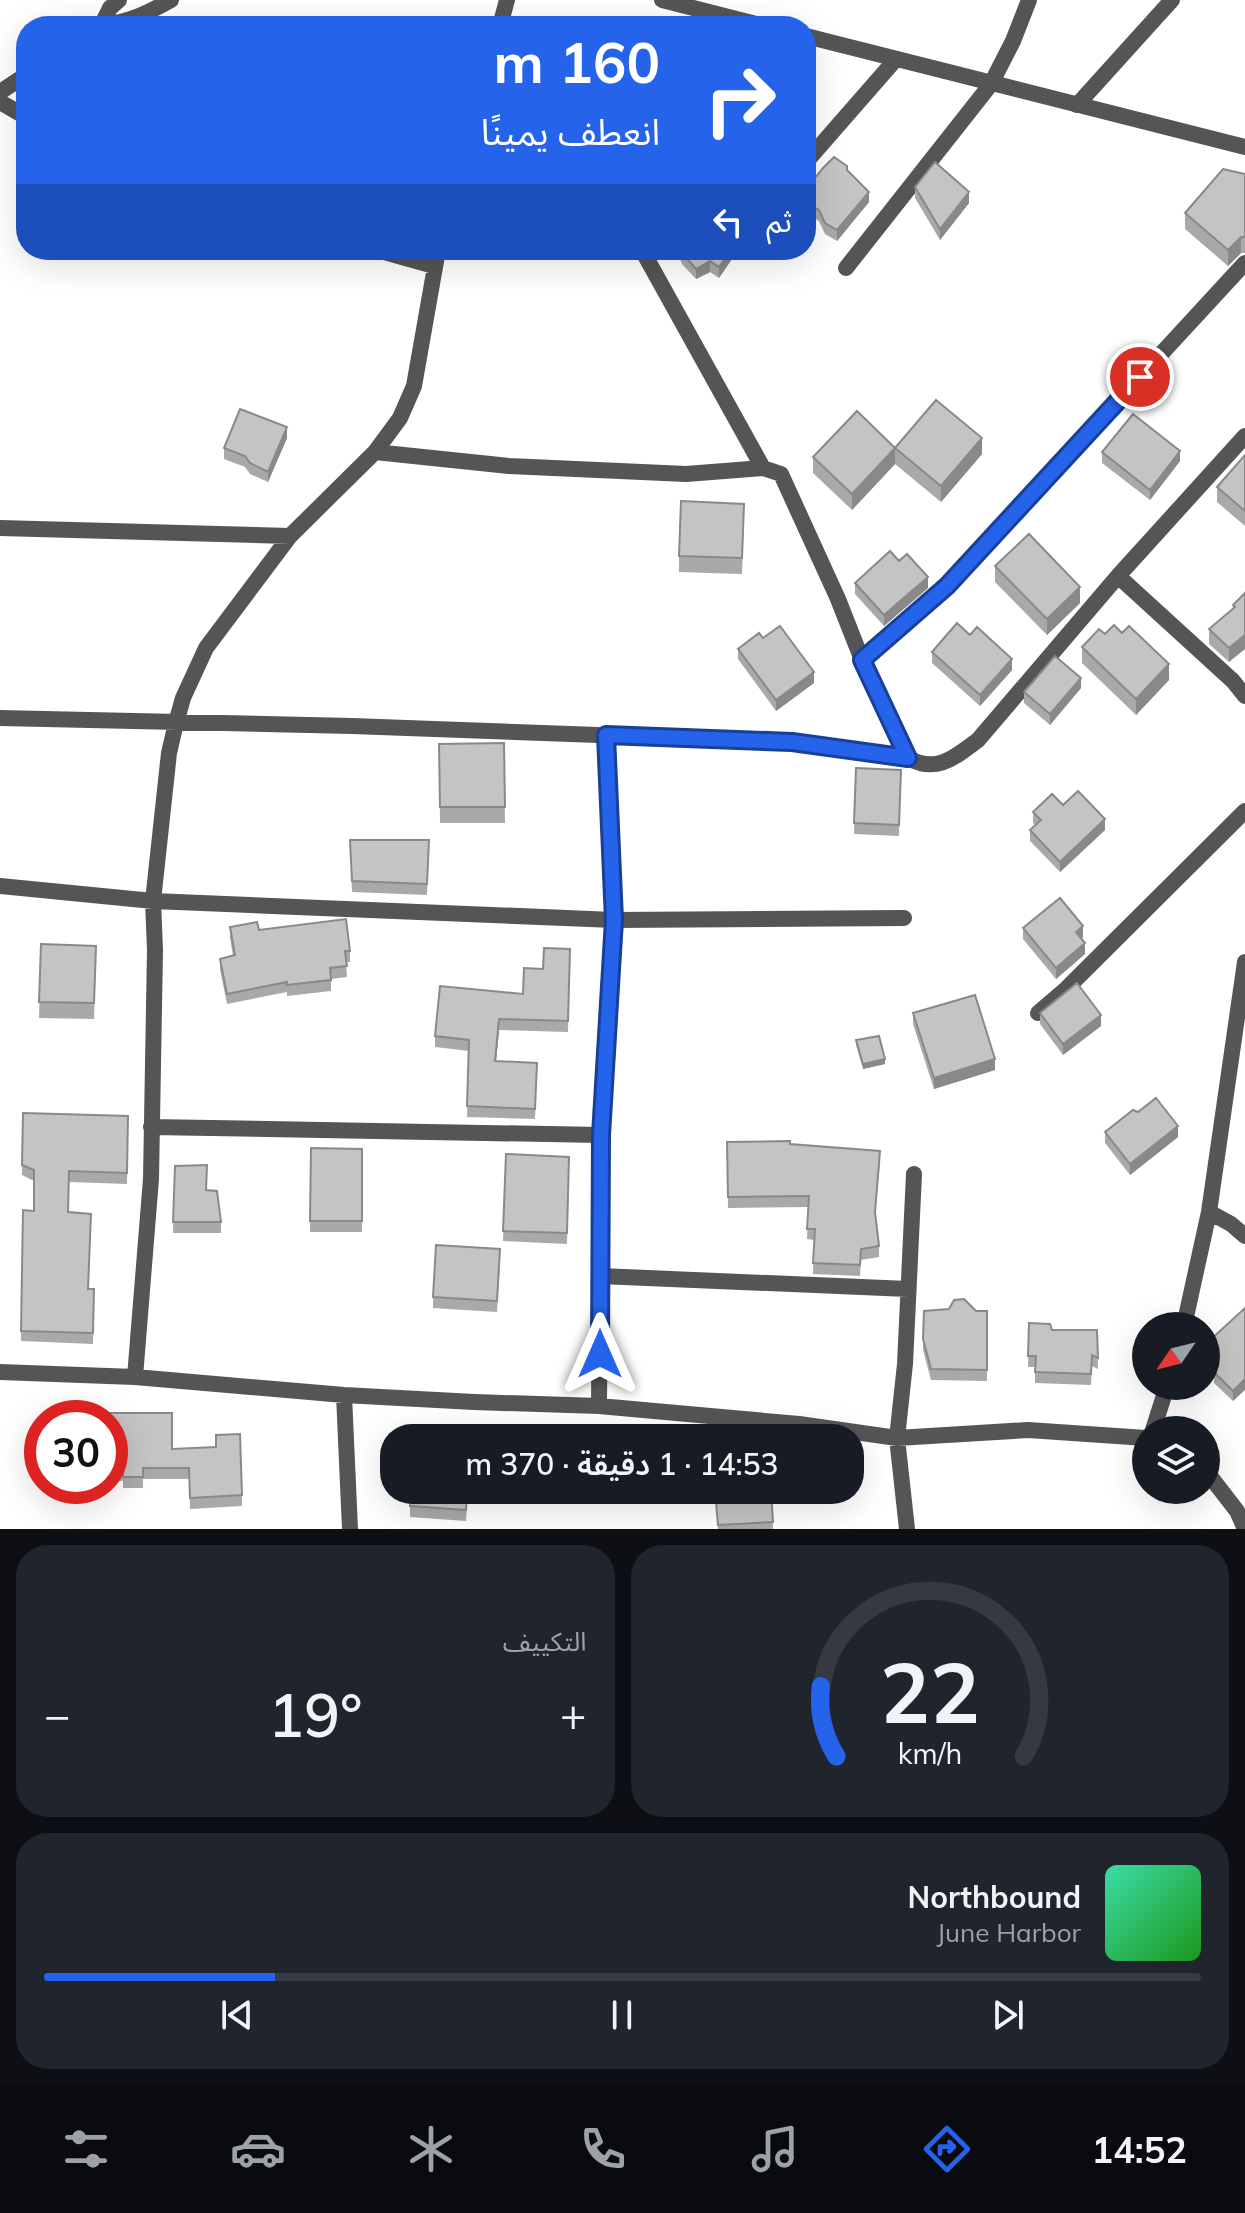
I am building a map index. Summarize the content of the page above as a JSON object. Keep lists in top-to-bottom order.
{
  "north": "bottom left",
  "page": {
    "turn": ["160 m", "انعطف يمينًا"],
    "then": "ثم",
    "limit": "30",
    "trip": "14:53 · 1 دقيقة · 370 m",
    "tile": "التكييف",
    "heat": ["−", "19°", "+"],
    "song": ["Northbound", "June Harbor"],
    "tabs": "14:52",
    "gauge": ["22", "km/h"]
  }
}
